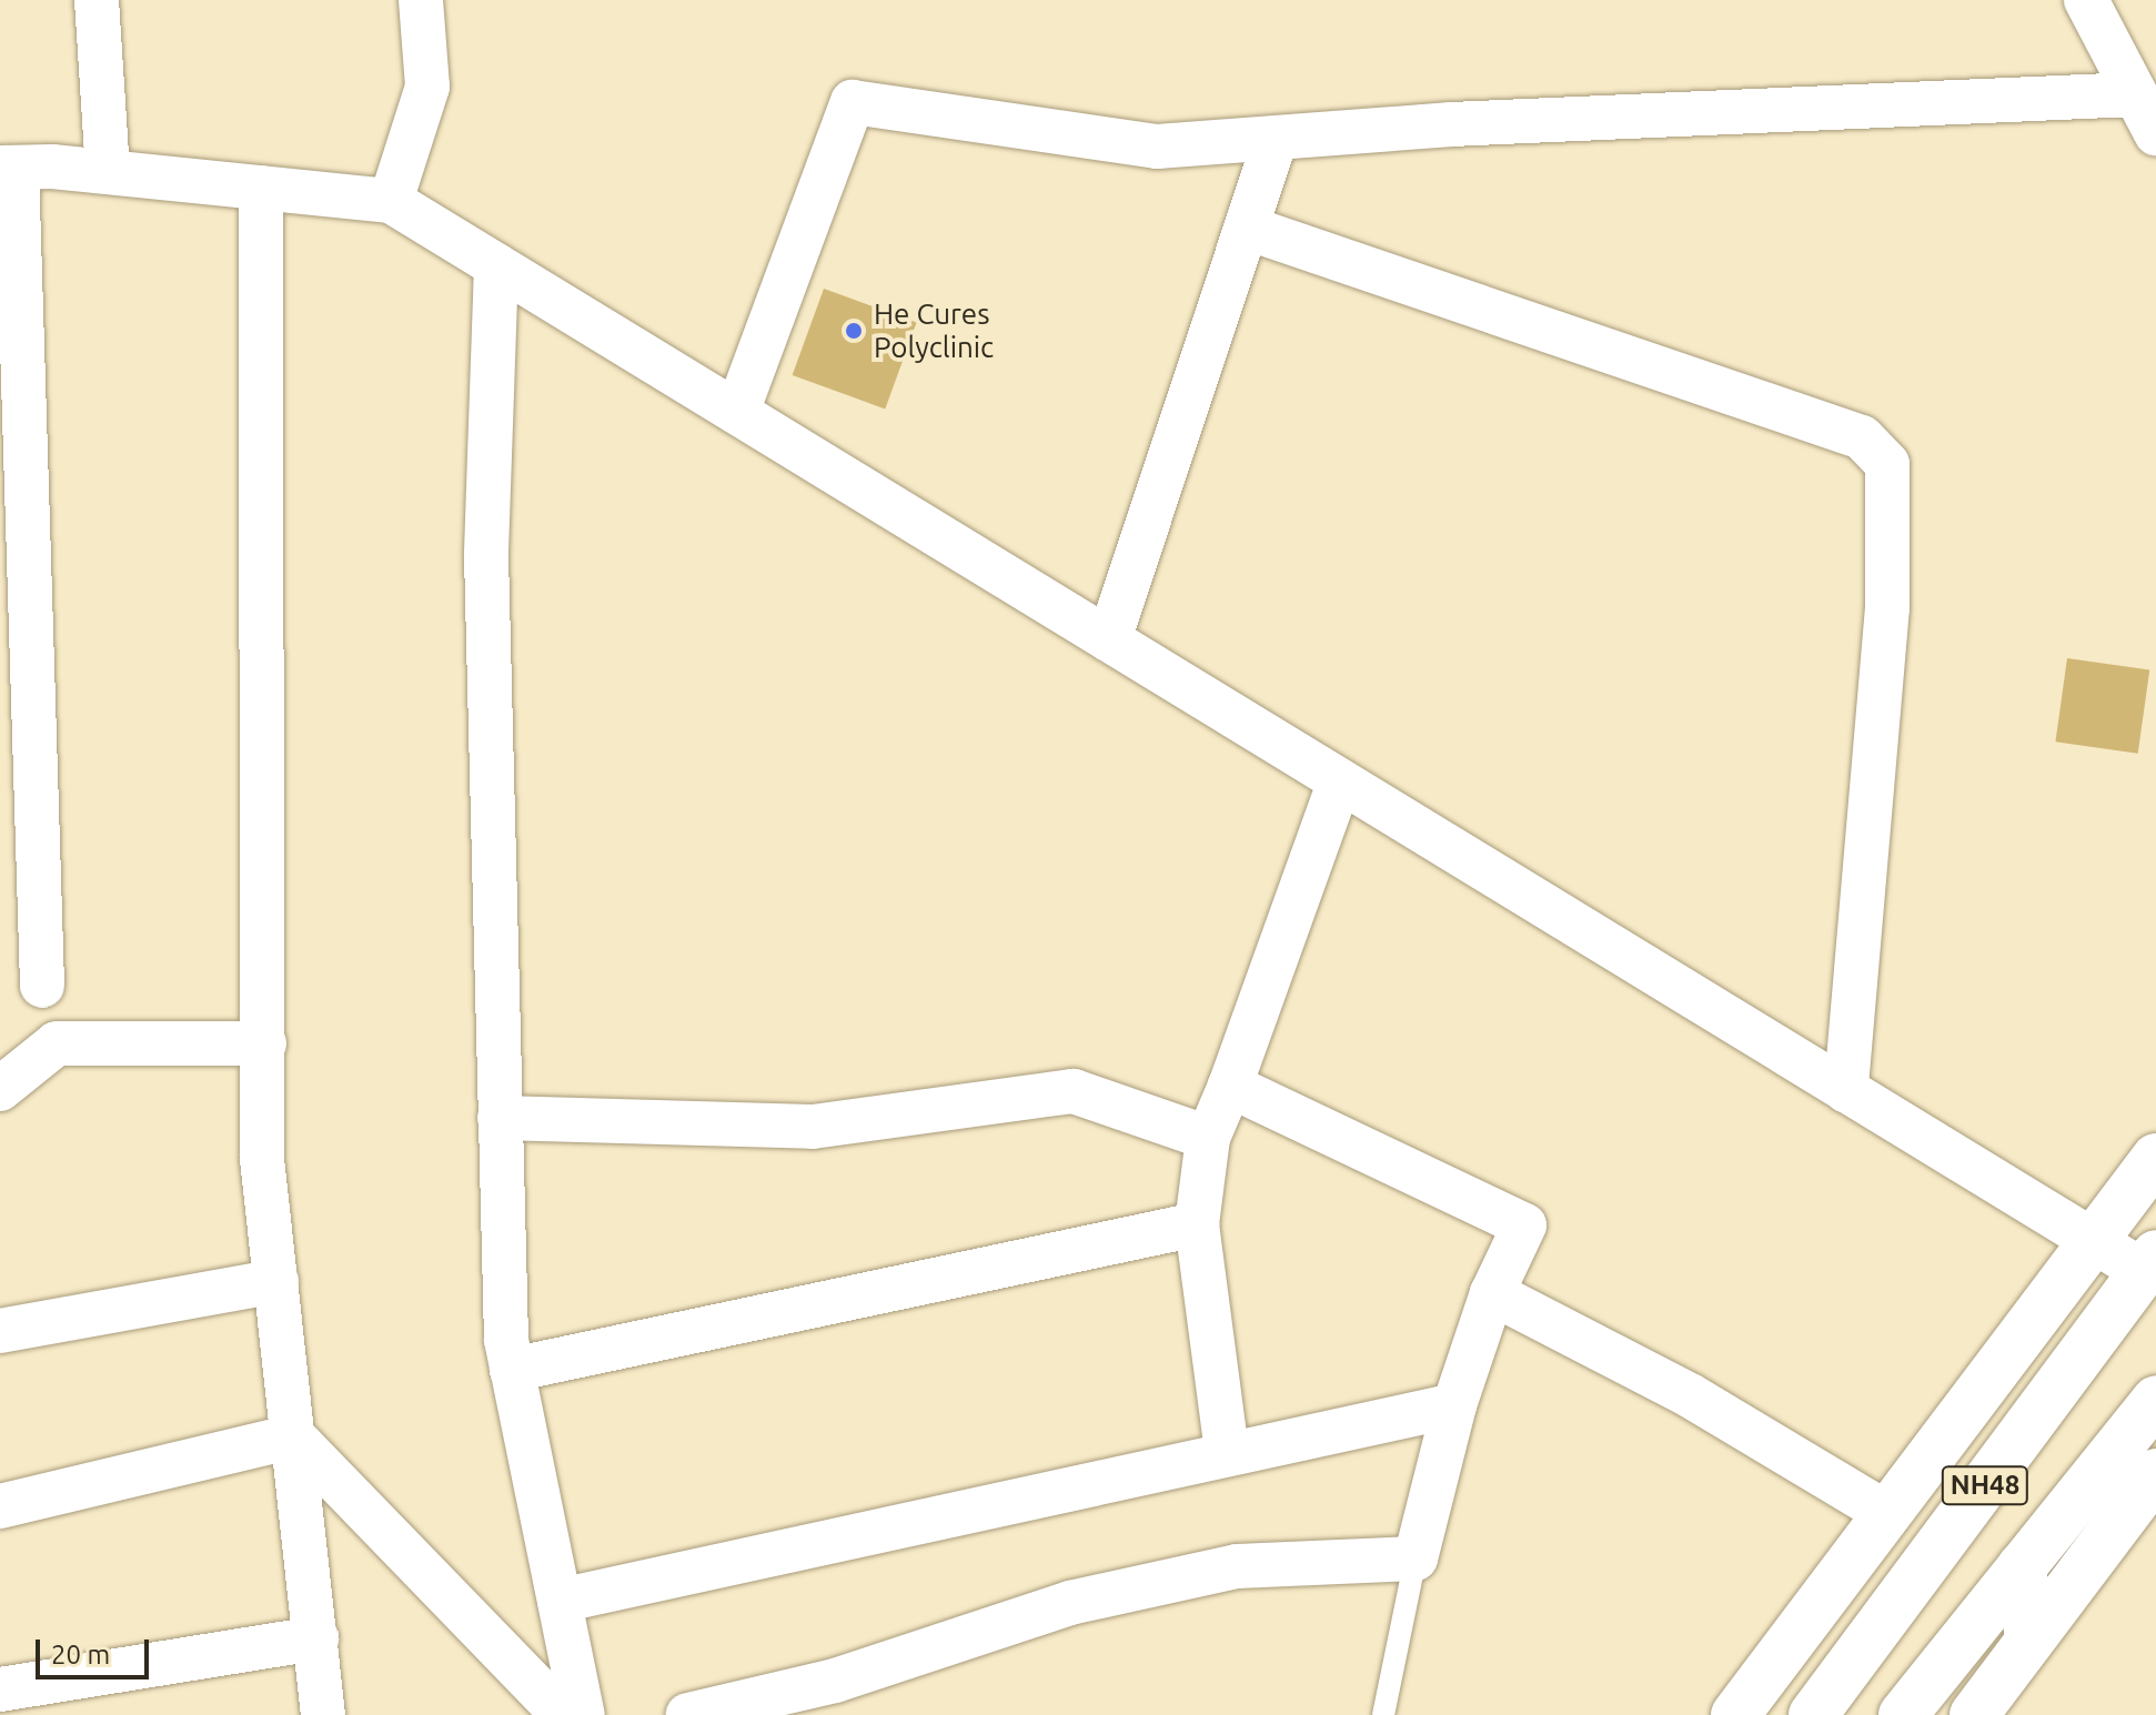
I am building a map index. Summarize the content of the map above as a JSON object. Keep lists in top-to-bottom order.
{
  "streets": {
    "main road": ["NH48"]
  },
  "places": ["He Cures Polyclinic"],
  "scale_bar": "20 m"
}
